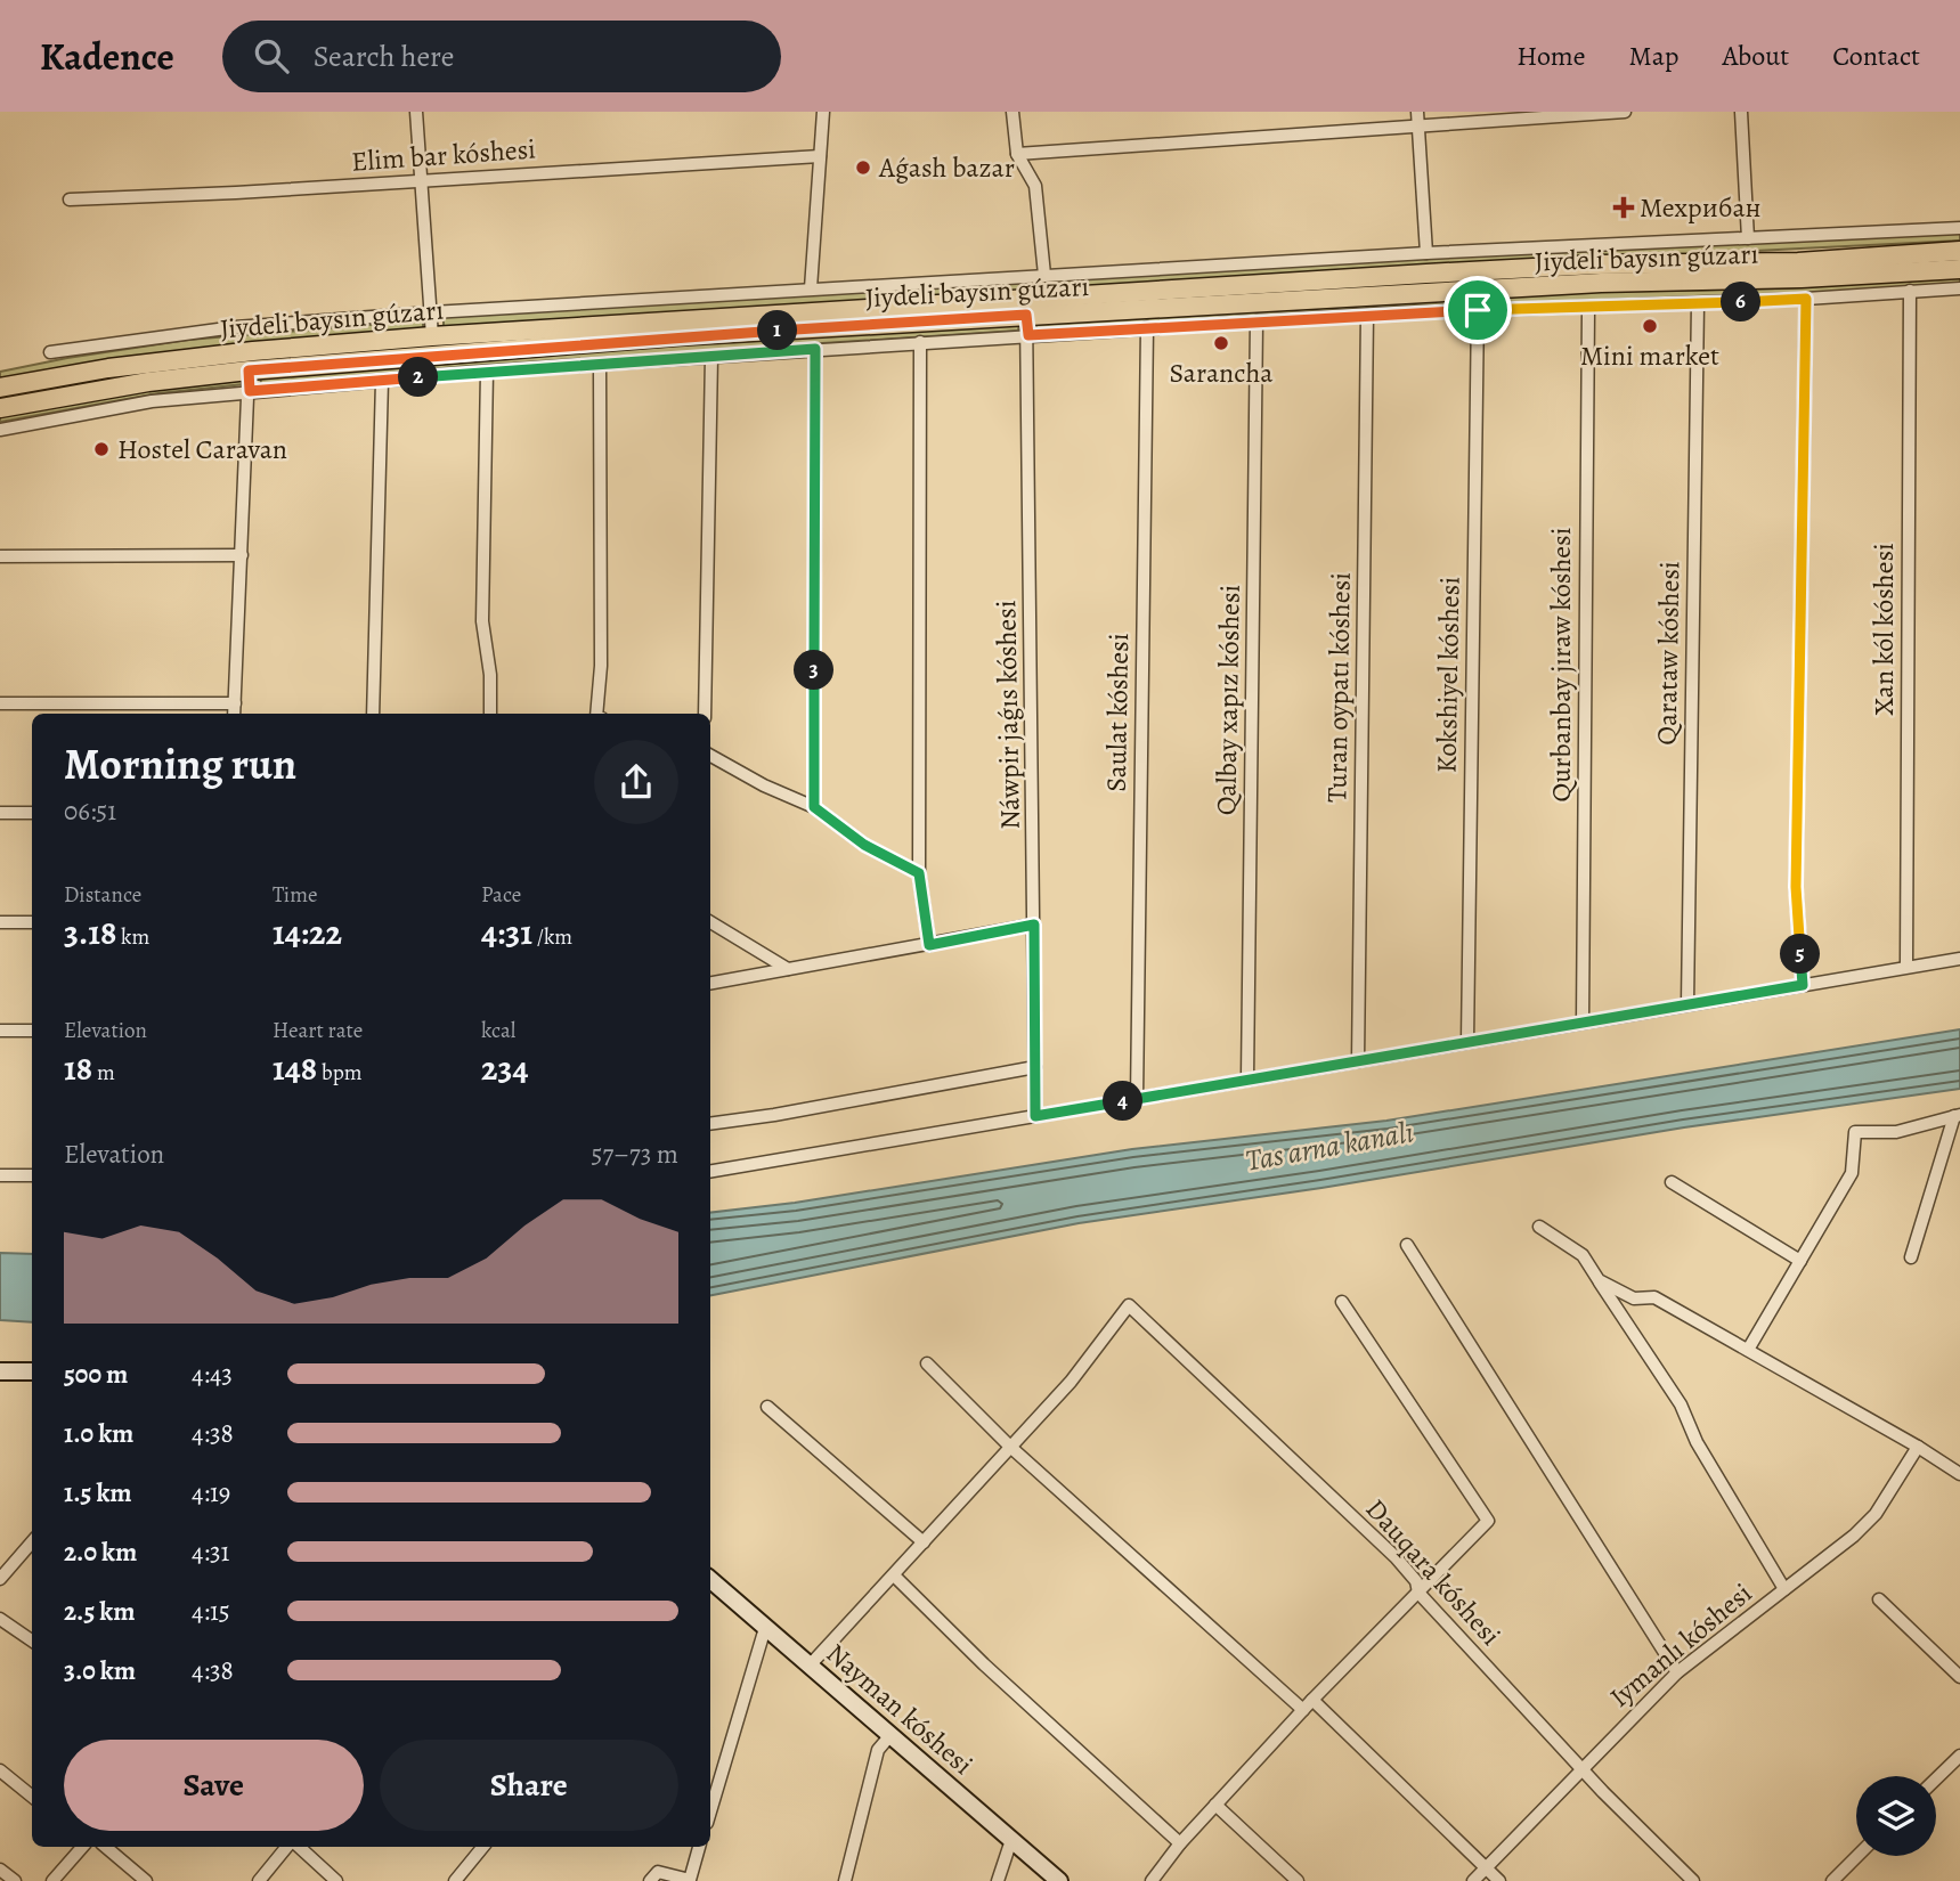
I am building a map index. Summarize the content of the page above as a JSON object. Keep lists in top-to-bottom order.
{
  "streets": {
    "main road": ["Jiydeli baysın gúzarı", "Nayman kóshesi"],
    "street": [
      "Elim bar kóshesi",
      "Xan kól kóshesi",
      "Qarataw kóshesi",
      "Qurbanbay jıraw kóshesi",
      "Kokshiyel kóshesi",
      "Turan oypatı kóshesi",
      "Qalbay xapız kóshesi",
      "Saulat kóshesi",
      "Náwpir jaǵıs kóshesi",
      "Dauqara kóshesi",
      "Iymanlı kóshesi"
    ]
  },
  "crossings": [
    ["Jiydeli baysın gúzarı", "Náwpir jaǵıs kóshesi"],
    ["Dauqara kóshesi", "Iymanlı kóshesi"]
  ],
  "water": ["Tas arna kanalı"],
  "places": {
    "other": [
      "Aǵash bazar",
      "Mini market",
      "Sarancha",
      "Hostel Caravan"
    ],
    "health": ["Мехрибан"]
  },
  "page": {
    "header": "Kadence",
    "search": "Search here",
    "nav": [
      "Home",
      "Map",
      "About",
      "Contact"
    ],
    "pins": [
      "6",
      "1",
      "2",
      "3",
      "5",
      "4"
    ],
    "heading": ["Morning run", "06:51"],
    "stats": [
      ["Distance", "3.18 km"],
      ["Time", "14:22"],
      ["Pace", "4:31 /km"],
      ["Elevation", "18 m"],
      ["Heart rate", "148 bpm"],
      ["kcal", "234"]
    ],
    "chart": ["Elevation", "57–73 m"],
    "list": [
      {
        "name": "500 m",
        "note": "4:43"
      },
      {
        "name": "1.0 km",
        "note": "4:38"
      },
      {
        "name": "1.5 km",
        "note": "4:19"
      },
      {
        "name": "2.0 km",
        "note": "4:31"
      },
      {
        "name": "2.5 km",
        "note": "4:15"
      },
      {
        "name": "3.0 km",
        "note": "4:38"
      }
    ],
    "buttons": ["Save", "Share"]
  }
}
